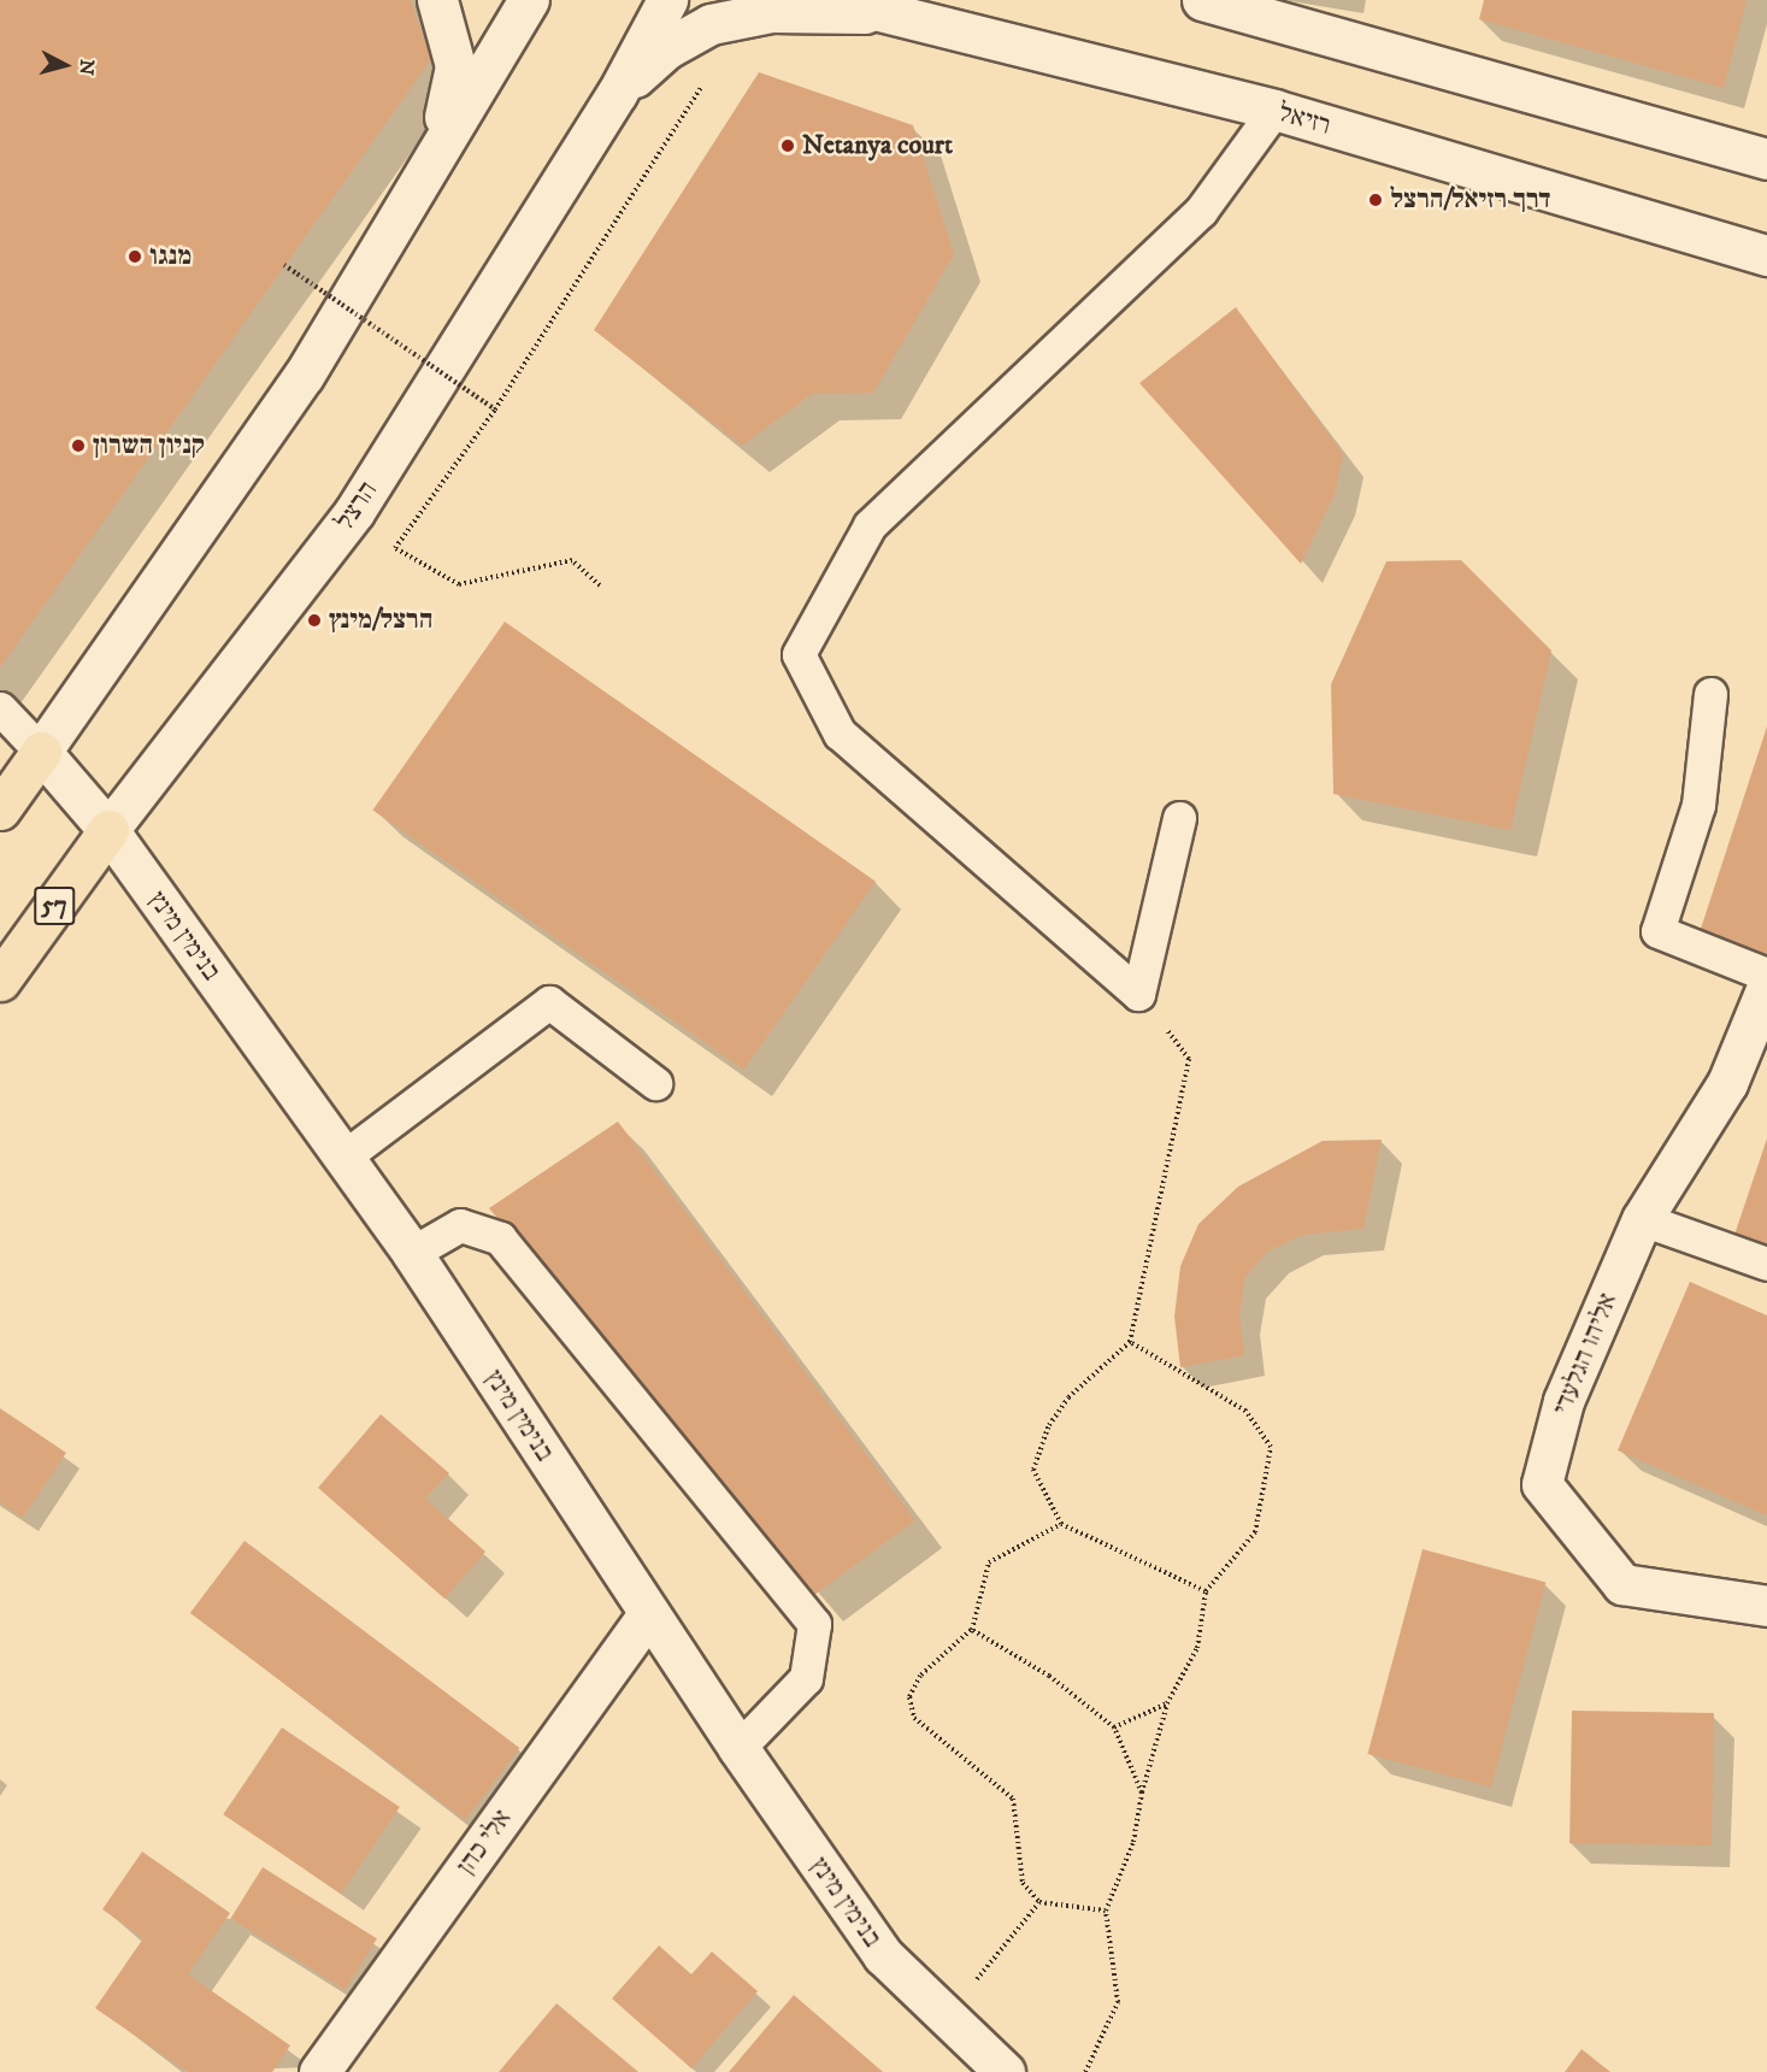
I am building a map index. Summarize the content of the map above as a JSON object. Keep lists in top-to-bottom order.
{
  "streets": {
    "highway": ["הרצל", "57"],
    "main road": [
      "רזיאל",
      "בנימין מינץ",
      "אליהו הגלעדי",
      "אלי כהן"
    ]
  },
  "crossings": [
    ["הרצל", "בנימין מינץ"],
    ["בנימין מינץ", "אלי כהן"]
  ],
  "places": [
    "Netanya court",
    "דרך רזיאל/הרצל",
    "מנגו",
    "קניון השרון",
    "הרצל/מינץ"
  ],
  "north": "right"
}
